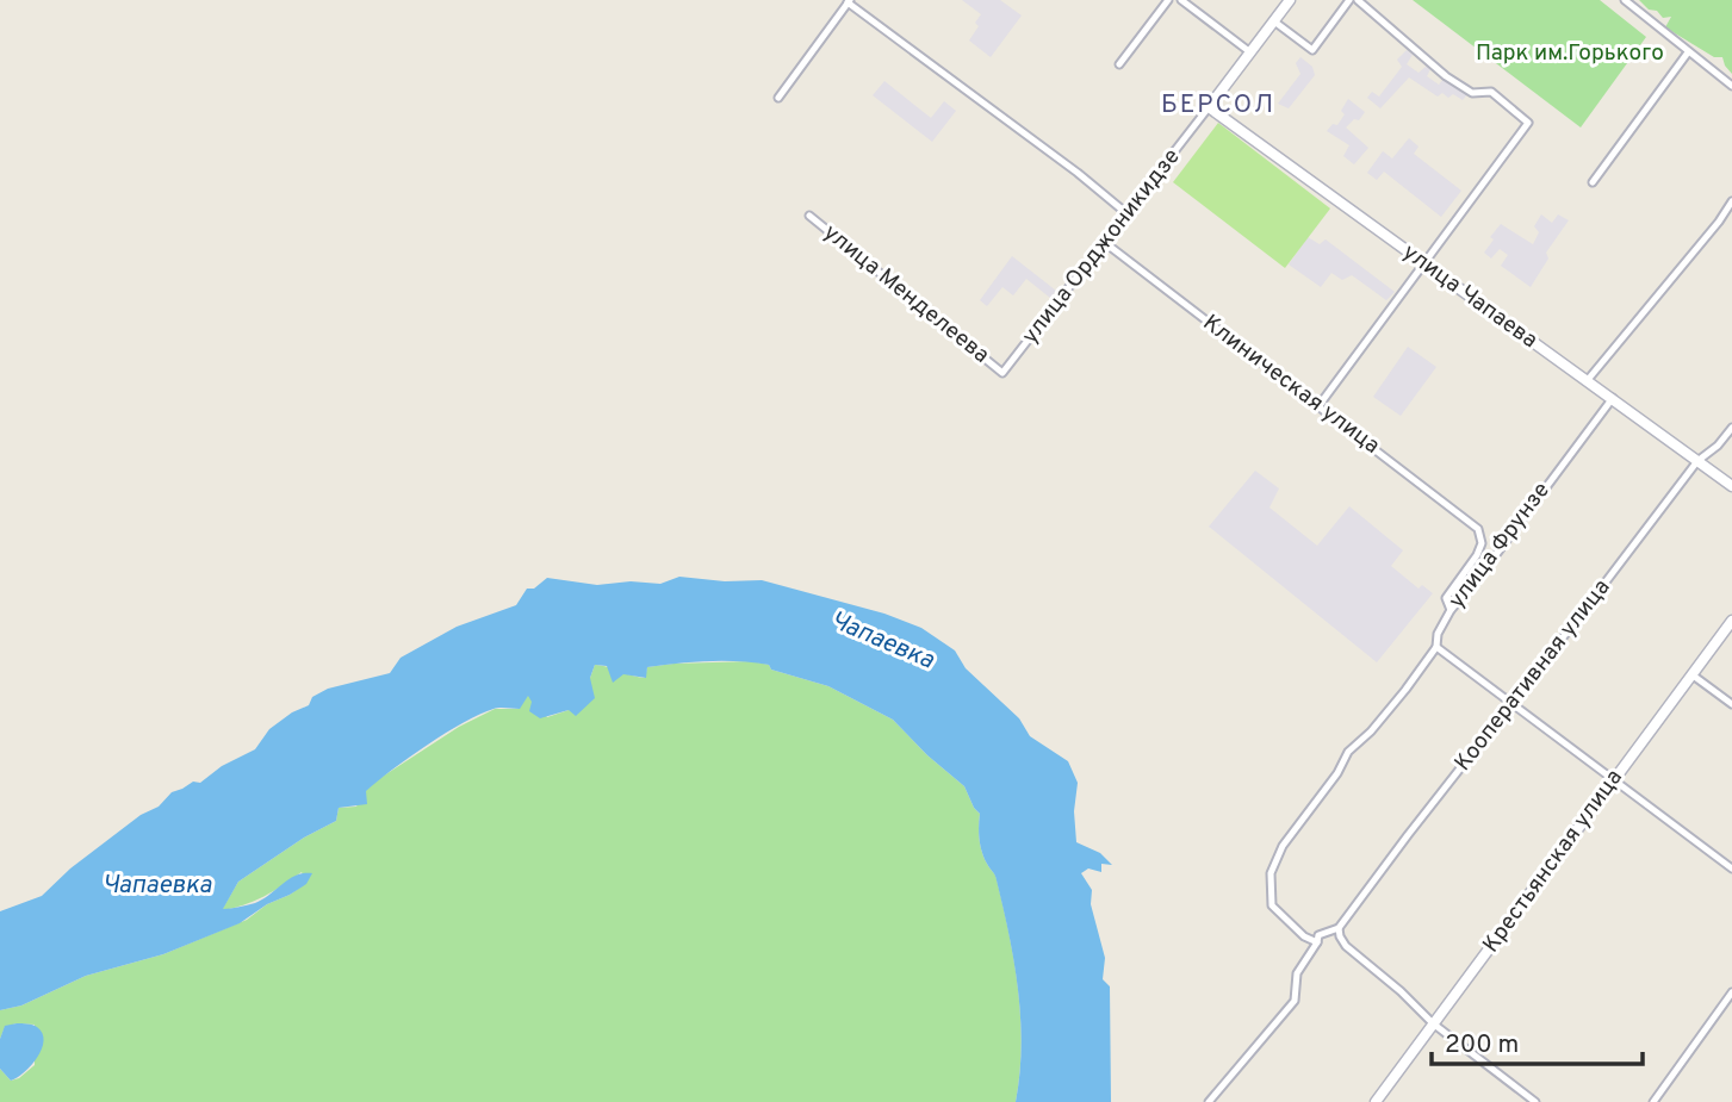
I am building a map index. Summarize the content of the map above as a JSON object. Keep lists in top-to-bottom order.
{
  "streets": {
    "street": [
      "улица Орджоникидзе",
      "улица Менделеева",
      "улица Чапаева",
      "Клиническая улица",
      "улица Фрунзе",
      "Кооперативная улица",
      "Крестьянская улица"
    ]
  },
  "crossings": [
    ["улица Орджоникидзе", "улица Менделеева"],
    ["улица Орджоникидзе", "улица Чапаева"],
    ["улица Орджоникидзе", "Клиническая улица"],
    ["улица Чапаева", "улица Фрунзе"],
    ["улица Чапаева", "Кооперативная улица"],
    ["Клиническая улица", "улица Фрунзе"],
    ["улица Фрунзе", "Кооперативная улица"]
  ],
  "districts": ["БЕРСОЛ"],
  "water": ["Чапаевка"],
  "parks": ["Парк им.Горького"],
  "scale_bar": "200 m"
}
